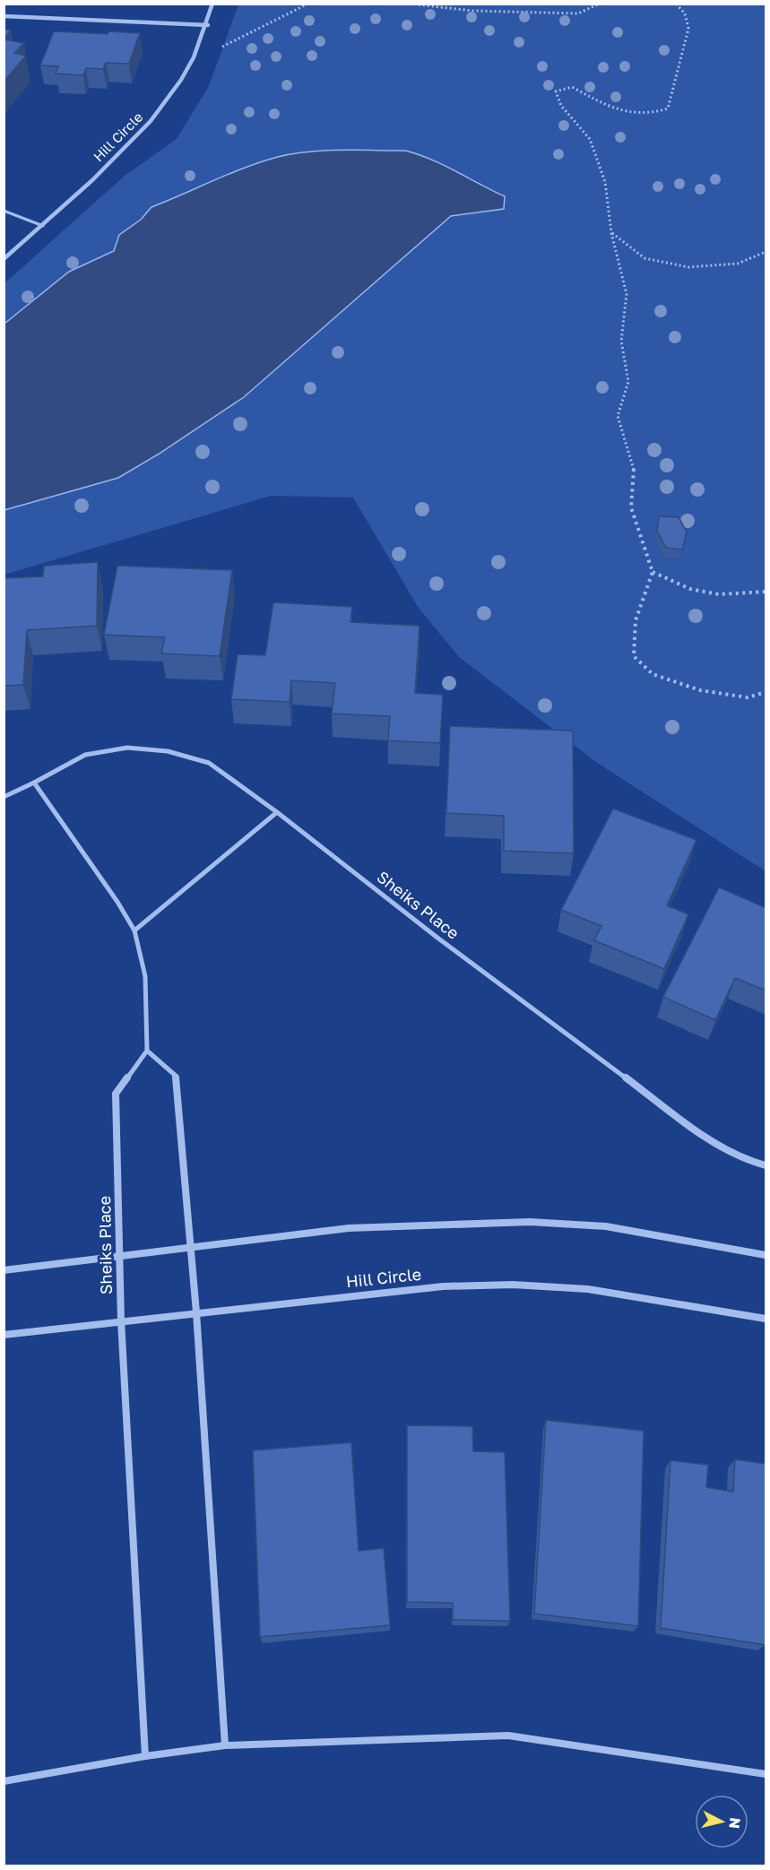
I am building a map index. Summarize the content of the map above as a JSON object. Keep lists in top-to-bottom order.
{
  "streets": {
    "street": ["Hill Circle", "Sheiks Place"]
  },
  "crossings": [
    ["Hill Circle", "Sheiks Place"]
  ],
  "north": "right"
}
